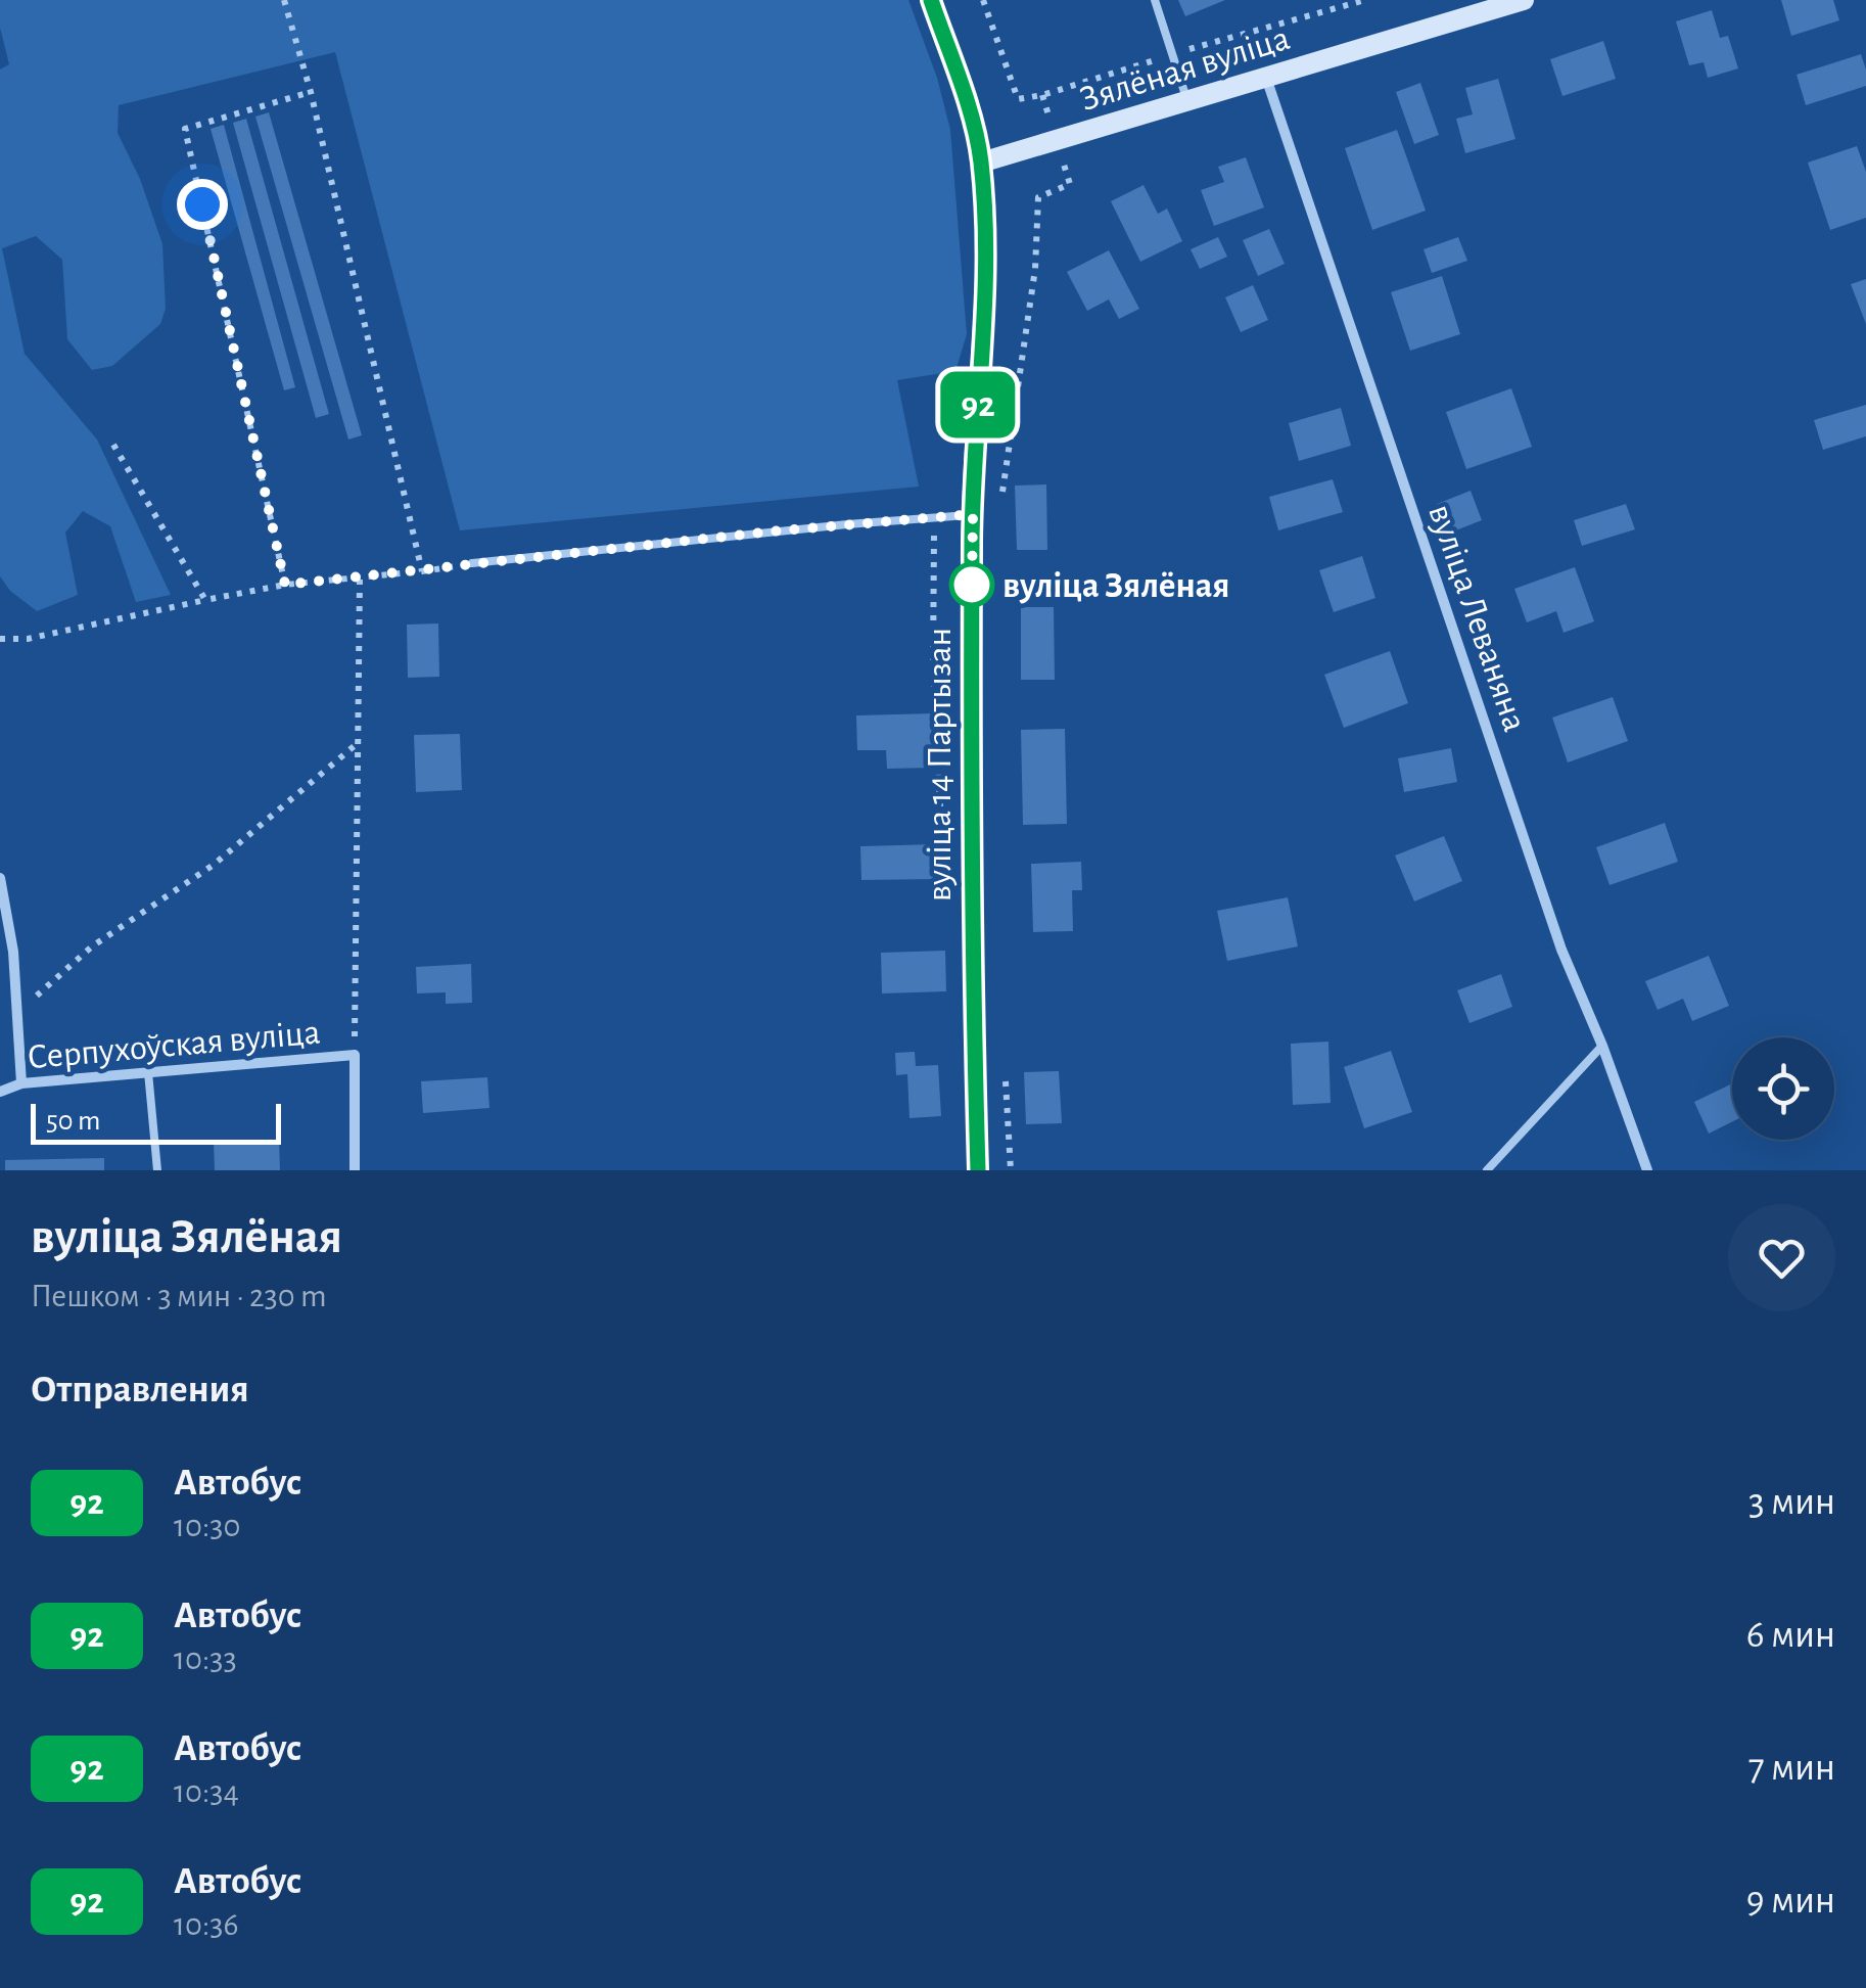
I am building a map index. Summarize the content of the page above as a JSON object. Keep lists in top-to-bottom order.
{
  "streets": {
    "main road": ["Зялёная вуліца", "вуліца 14 Партызан"],
    "street": ["вуліца Леваняна", "Серпухоўская вуліца"]
  },
  "crossings": [
    ["Зялёная вуліца", "вуліца Леваняна"],
    ["Зялёная вуліца", "вуліца 14 Партызан"]
  ],
  "places": ["вуліца Зялёная"],
  "lines": ["bus line 92"],
  "scale_bar": "50 m",
  "page": {
    "on_map": "92",
    "scale": "50 m",
    "heading": [
      ["вуліца Зялёная", "Пешком · 3 мин · 230 m"],
      "Отправления"
    ],
    "list": [
      {
        "mark": "92",
        "name": "Автобус",
        "note": "10:30",
        "value": "3 мин"
      },
      {
        "mark": "92",
        "name": "Автобус",
        "note": "10:33",
        "value": "6 мин"
      },
      {
        "mark": "92",
        "name": "Автобус",
        "note": "10:34",
        "value": "7 мин"
      },
      {
        "mark": "92",
        "name": "Автобус",
        "note": "10:36",
        "value": "9 мин"
      }
    ]
  }
}
